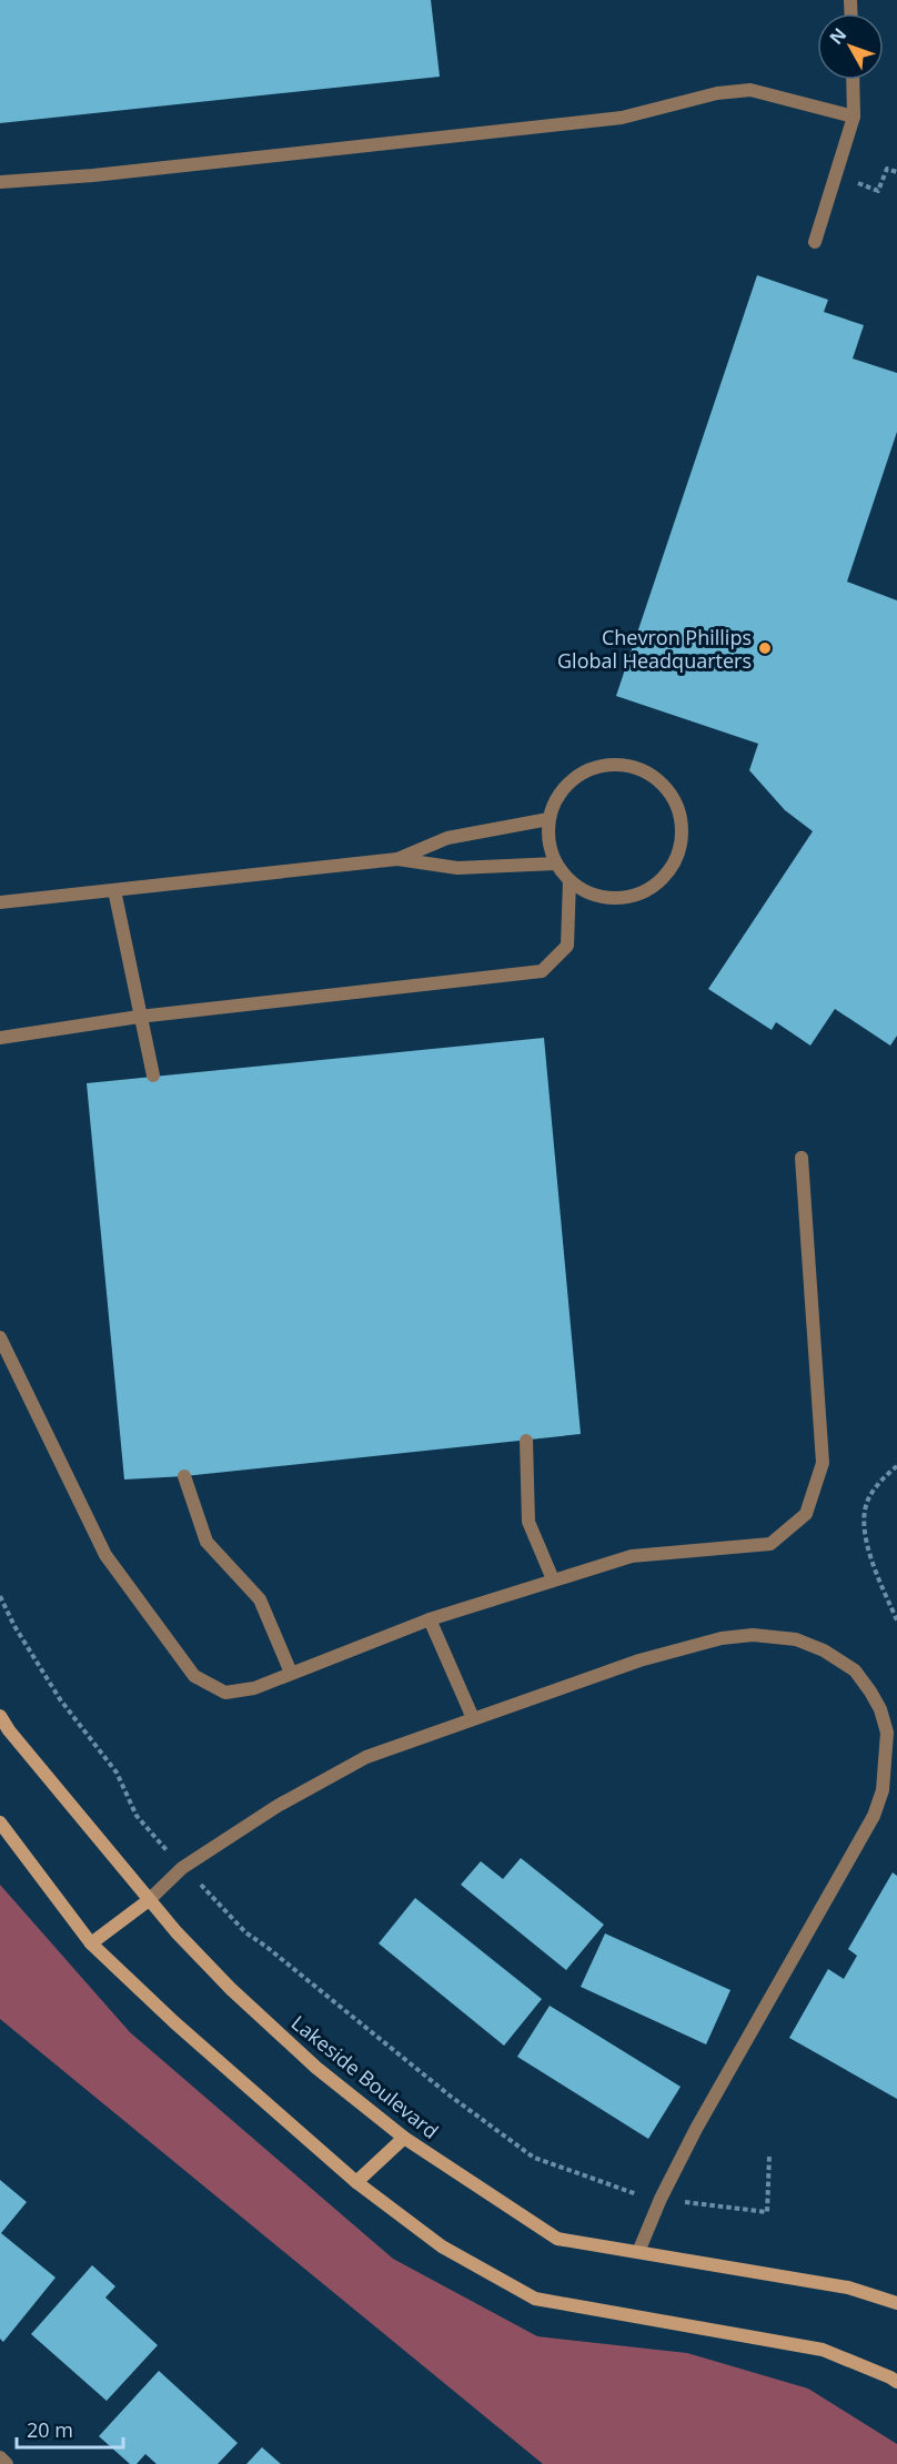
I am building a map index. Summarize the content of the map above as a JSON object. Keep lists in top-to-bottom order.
{
  "streets": {
    "street": ["Lakeside Boulevard"]
  },
  "places": ["Chevron Phillips Global Headquarters"],
  "scale_bar": "20 m",
  "north": "top left"
}
